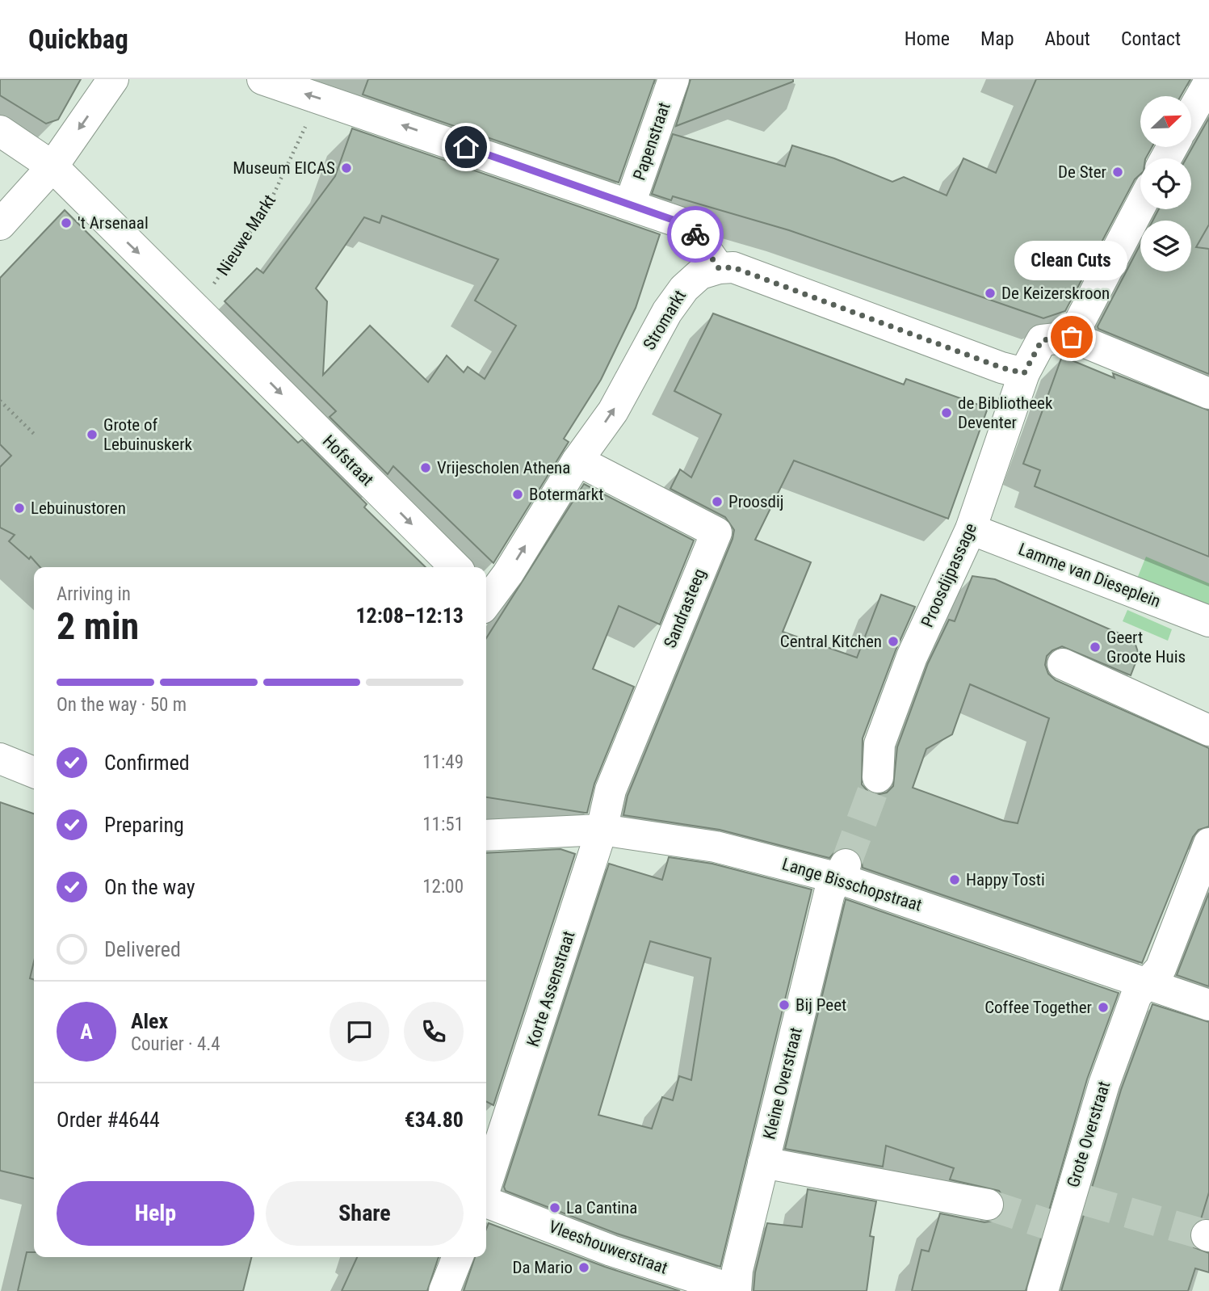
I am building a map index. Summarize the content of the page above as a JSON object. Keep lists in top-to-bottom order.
{
  "streets": {
    "street": [
      "Papenstraat",
      "Stromarkt",
      "Hofstraat",
      "Proosdijpassage",
      "Lamme van Dieseplein",
      "Sandrasteeg",
      "Lange Bisschopstraat",
      "Korte Assenstraat",
      "Kleine Overstraat",
      "Grote Overstraat",
      "Vleeshouwerstraat"
    ],
    "path": ["Nieuwe Markt"]
  },
  "crossings": [
    ["Nieuwe Markt", "Hofstraat"],
    ["Stromarkt", "Sandrasteeg"],
    ["Proosdijpassage", "Lamme van Dieseplein"],
    ["Sandrasteeg", "Lange Bisschopstraat"],
    ["Sandrasteeg", "Korte Assenstraat"],
    ["Lange Bisschopstraat", "Korte Assenstraat"],
    ["Lange Bisschopstraat", "Kleine Overstraat"],
    ["Lange Bisschopstraat", "Grote Overstraat"],
    ["Kleine Overstraat", "Vleeshouwerstraat"]
  ],
  "one_way": ["Stromarkt", "Hofstraat"],
  "places": [
    "Museum EICAS",
    "De Ster",
    "'t Arsenaal",
    "De Keizerskroon",
    "Clean Cuts",
    "de Bibliotheek Deventer",
    "Grote of Lebuinuskerk",
    "Vrijescholen Athena",
    "Botermarkt",
    "Proosdij",
    "Lebuinustoren",
    "Central Kitchen",
    "Geert Groote Huis",
    "Happy Tosti",
    "Bij Peet",
    "Coffee Together",
    "La Cantina",
    "Da Mario"
  ],
  "north": "top right",
  "page": {
    "header": "Quickbag",
    "nav": [
      "Home",
      "Map",
      "About",
      "Contact"
    ],
    "bubble": "Clean Cuts",
    "heading": ["2 min", "Arriving in", "12:08–12:13"],
    "panel": [
      "Alex",
      "Courier · 4.4",
      "Order #4644",
      "€34.80"
    ],
    "bar": "On the way · 50 m",
    "list": [
      ["Confirmed", "11:49"],
      ["Preparing", "11:51"],
      ["On the way", "12:00"],
      "Delivered"
    ],
    "round": "A",
    "buttons": ["Help", "Share"]
  }
}
